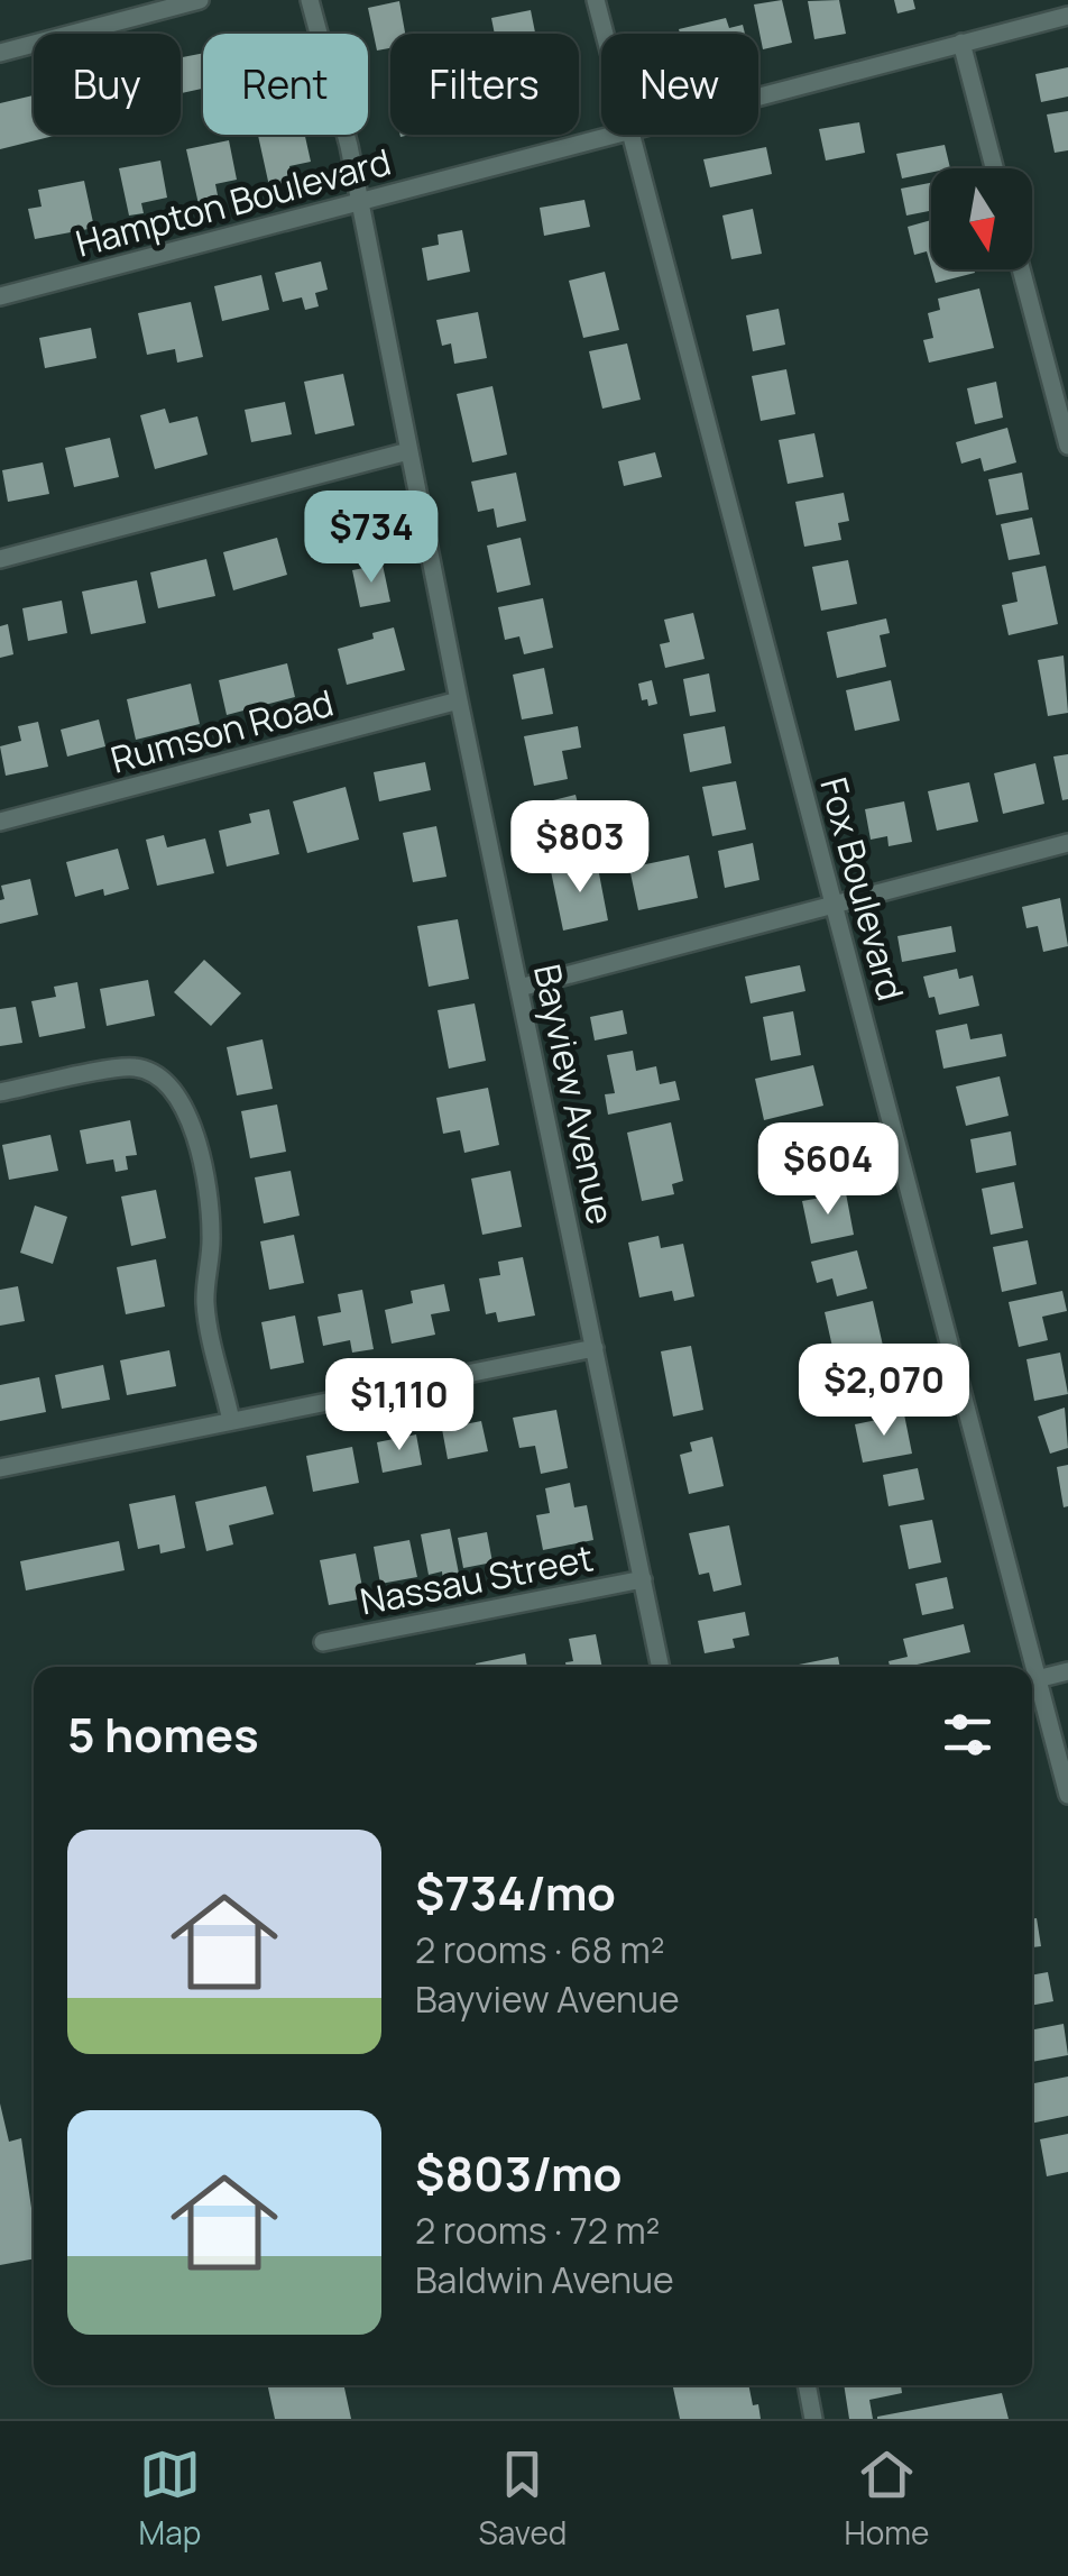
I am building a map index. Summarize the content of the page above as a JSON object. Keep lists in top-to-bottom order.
{
  "streets": {
    "street": [
      "Hampton Boulevard",
      "Rumson Road",
      "Fox Boulevard",
      "Bayview Avenue",
      "Nassau Street"
    ]
  },
  "crossings": [
    ["Hampton Boulevard", "Bayview Avenue"],
    ["Rumson Road", "Bayview Avenue"],
    ["Bayview Avenue", "Nassau Street"]
  ],
  "north": "bottom",
  "page": {
    "chip": [
      "Buy",
      "Rent",
      "Filters",
      "New"
    ],
    "price": [
      "$734",
      "$803",
      "$604",
      "$2,070",
      "$1,110"
    ],
    "heading": "5 homes",
    "list": [
      {
        "name": "$734/mo",
        "note": "2 rooms · 68 m² · Bayview Avenue"
      },
      {
        "name": "$803/mo",
        "note": "2 rooms · 72 m² · Baldwin Avenue"
      }
    ],
    "tabs": ["Map", "Saved", "Home"]
  }
}
